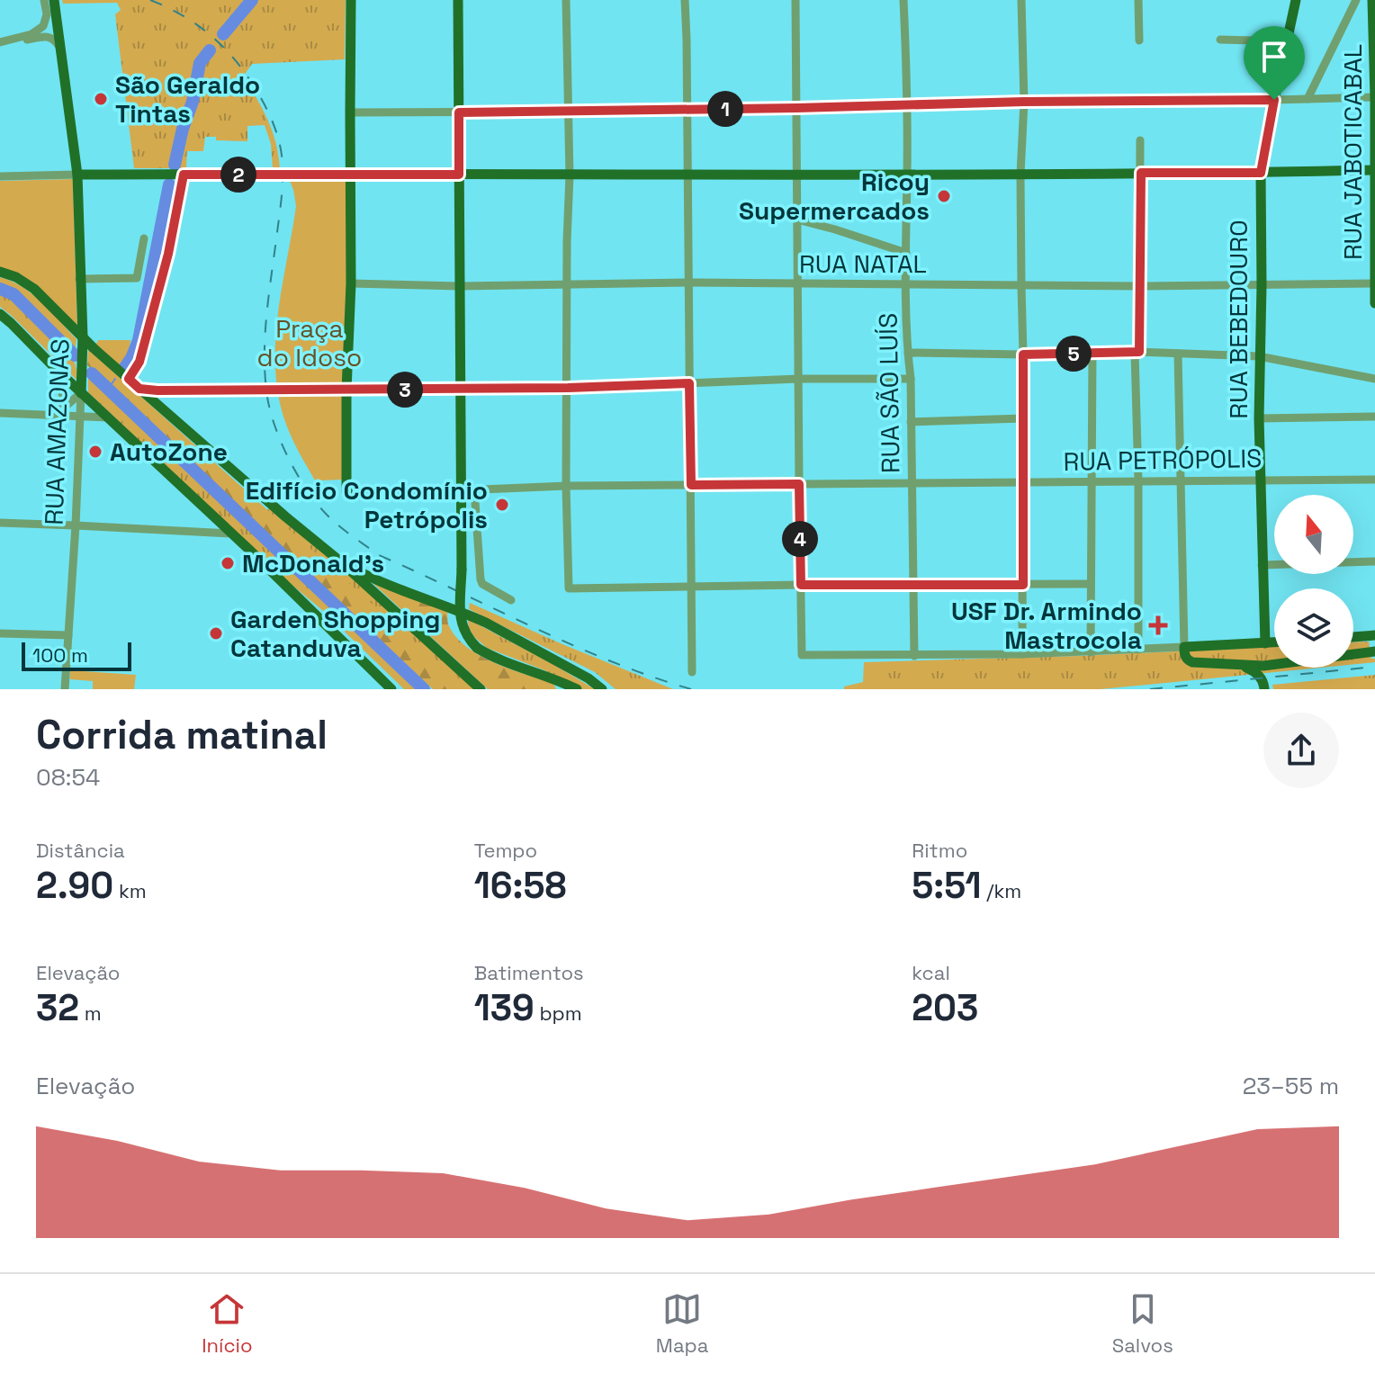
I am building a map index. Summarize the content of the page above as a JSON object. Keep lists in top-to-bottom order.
{
  "streets": {
    "main road": [
      "RUA JABOTICABAL",
      "RUA BEBEDOURO",
      "RUA AMAZONAS",
      "RUA PETRÓPOLIS"
    ],
    "street": ["RUA NATAL", "RUA SÃO LUÍS"]
  },
  "crossings": [
    ["RUA JABOTICABAL", "RUA NATAL"],
    ["RUA NATAL", "RUA BEBEDOURO"],
    ["RUA NATAL", "RUA SÃO LUÍS"],
    ["RUA BEBEDOURO", "RUA PETRÓPOLIS"],
    ["RUA SÃO LUÍS", "RUA PETRÓPOLIS"]
  ],
  "parks": ["Praça do Idoso"],
  "places": {
    "other": [
      "São Geraldo Tintas",
      "Ricoy Supermercados",
      "AutoZone",
      "Edifício Condomínio Petrópolis",
      "McDonald's",
      "Garden Shopping Catanduva"
    ],
    "health": ["USF Dr. Armindo Mastrocola"]
  },
  "scale_bar": "100 m",
  "north": "top",
  "page": {
    "pins": [
      "1",
      "2",
      "5",
      "3",
      "4"
    ],
    "scale": "100 m",
    "heading": ["Corrida matinal", "08:54"],
    "stats": [
      ["Distância", "2.90 km"],
      ["Tempo", "16:58"],
      ["Ritmo", "5:51 /km"],
      ["Elevação", "32 m"],
      ["Batimentos", "139 bpm"],
      ["kcal", "203"]
    ],
    "chart": ["Elevação", "23–55 m"],
    "tabs": ["Início", "Mapa", "Salvos"]
  }
}
